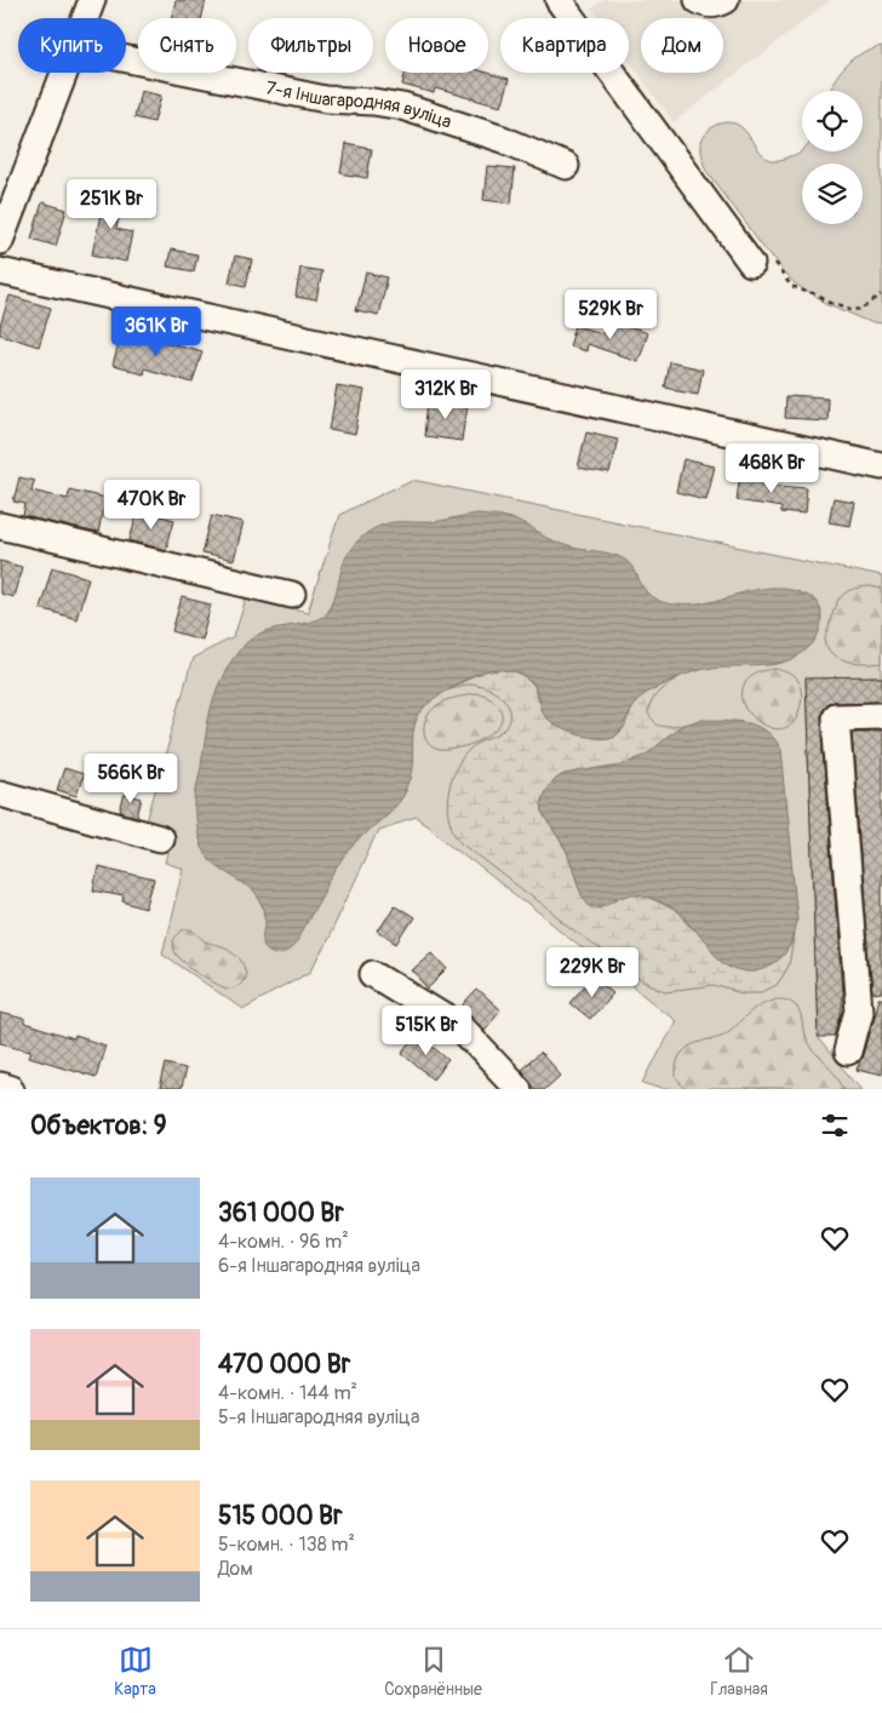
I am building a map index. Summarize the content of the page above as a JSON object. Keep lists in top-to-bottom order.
{
  "streets": {
    "street": ["7-я Іншагародняя вуліца"]
  },
  "page": {
    "chip": [
      "Купить",
      "Снять",
      "Фильтры",
      "Новое",
      "Квартира",
      "Дом"
    ],
    "price": [
      "251K Br",
      "529K Br",
      "361K Br",
      "312K Br",
      "468K Br",
      "470K Br",
      "566K Br",
      "229K Br",
      "515K Br"
    ],
    "heading": "Объектов: 9",
    "list": [
      {
        "name": "361 000 Br",
        "note": "4-комн. · 96 m² · 6-я Іншагародняя вуліца"
      },
      {
        "name": "470 000 Br",
        "note": "4-комн. · 144 m² · 5-я Іншагародняя вуліца"
      },
      {
        "name": "515 000 Br",
        "note": "5-комн. · 138 m² · Дом"
      }
    ],
    "tabs": ["Карта", "Сохранённые", "Главная"]
  }
}
